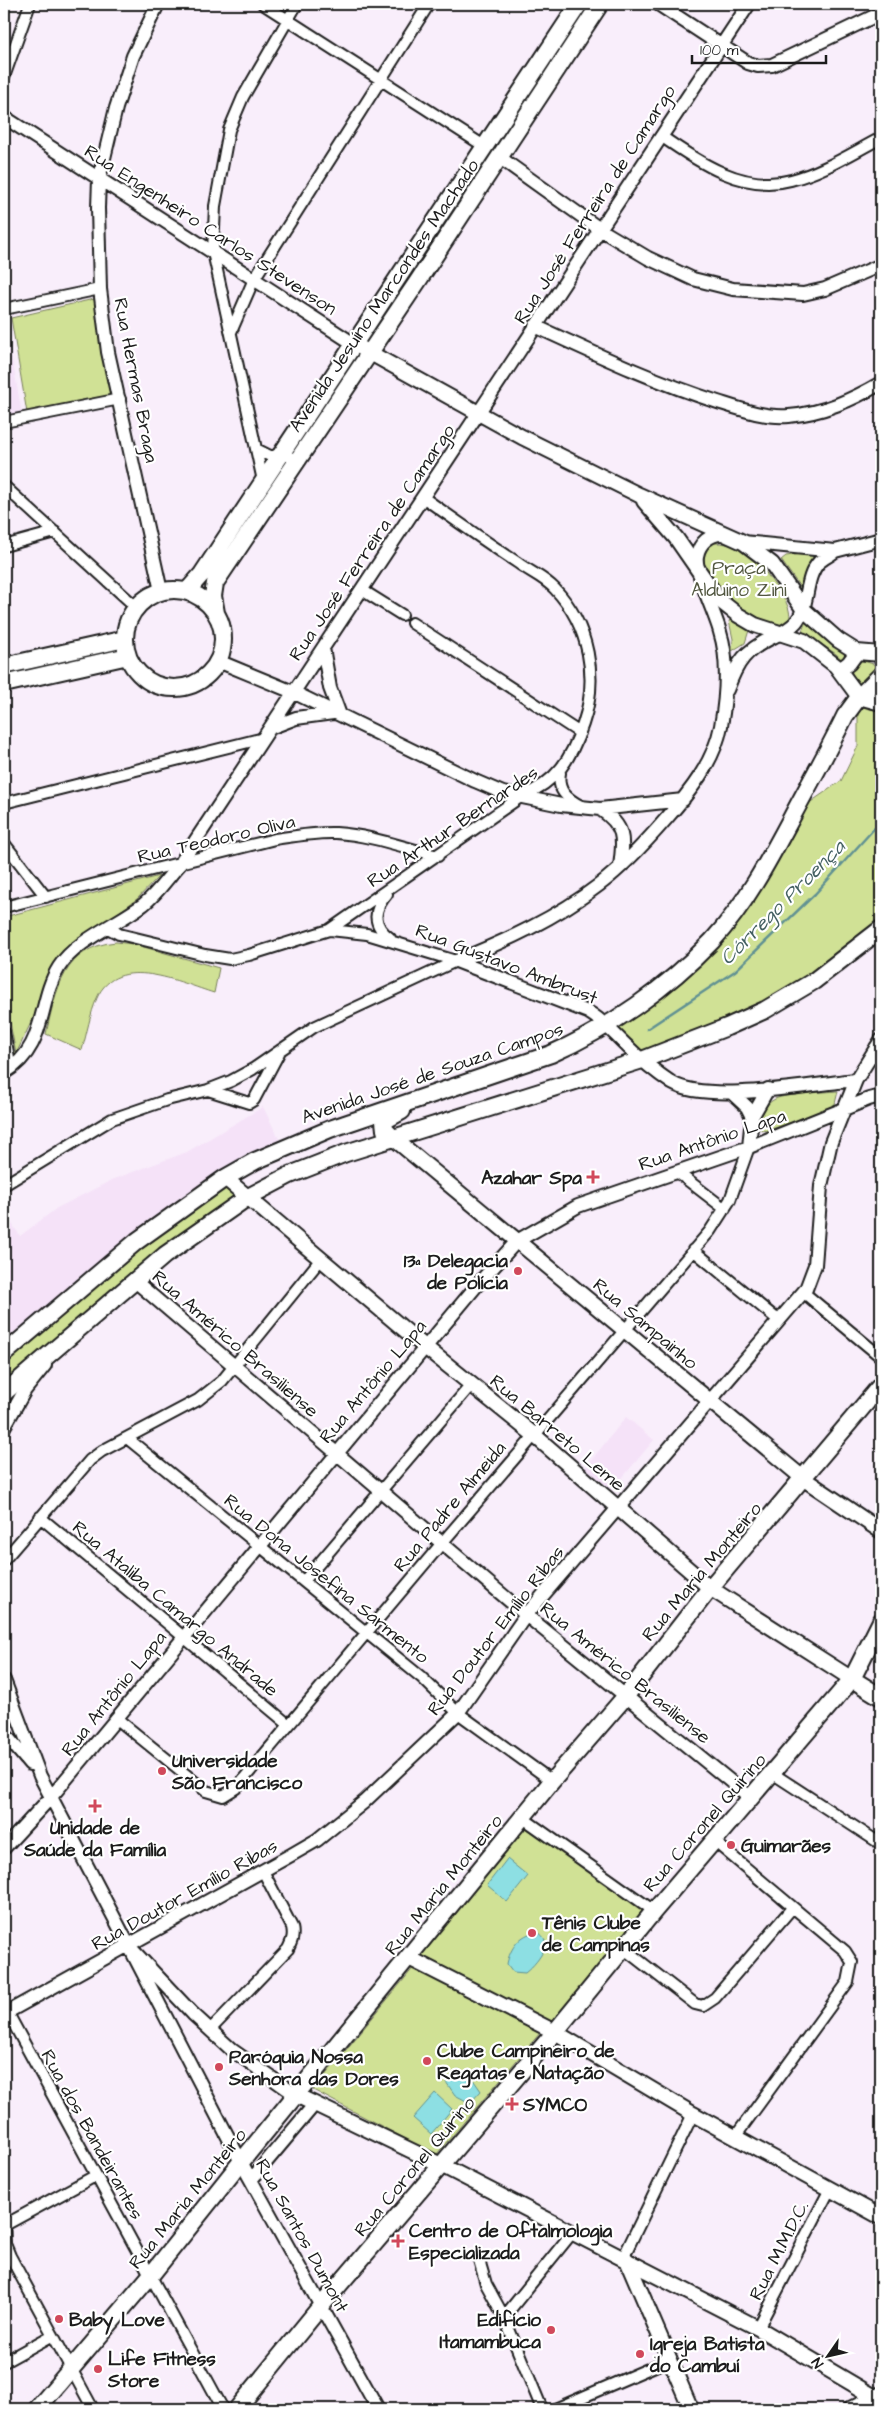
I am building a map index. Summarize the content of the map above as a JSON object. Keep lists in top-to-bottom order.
{
  "streets": {
    "main road": [
      "Rua Engenheiro Carlos Stevenson",
      "Avenida Jesuíno Marcondes Machado",
      "Avenida José de Souza Campos",
      "Rua Sampainho",
      "Rua Barreto Leme",
      "Rua Maria Monteiro",
      "Rua Coronel Quirino"
    ],
    "street": [
      "Rua José Ferreira de Camargo",
      "Rua Hermas Braga",
      "Rua Arthur Bernardes",
      "Rua Teodoro Oliva",
      "Rua Gustavo Ambrust",
      "Rua Antônio Lapa",
      "Rua Américo Brasiliense",
      "Rua Padre Almeida",
      "Rua Dona Josefina Sarmento",
      "Rua Ataliba Camargo Andrade",
      "Rua Doutor Emílio Ribas",
      "Rua dos Bandeirantes",
      "Rua Santos Dumont",
      "Rua M.M.D.C."
    ]
  },
  "crossings": [
    ["Rua José Ferreira de Camargo", "Rua Engenheiro Carlos Stevenson"],
    ["Rua José Ferreira de Camargo", "Rua Arthur Bernardes"],
    ["Rua José Ferreira de Camargo", "Rua Teodoro Oliva"],
    ["Rua Engenheiro Carlos Stevenson", "Avenida Jesuíno Marcondes Machado"],
    ["Rua Engenheiro Carlos Stevenson", "Rua Hermas Braga"],
    ["Avenida Jesuíno Marcondes Machado", "Rua Hermas Braga"],
    ["Rua Arthur Bernardes", "Rua Teodoro Oliva"],
    ["Rua Arthur Bernardes", "Rua Gustavo Ambrust"],
    ["Rua Gustavo Ambrust", "Avenida José de Souza Campos"],
    ["Rua Gustavo Ambrust", "Rua Doutor Emílio Ribas"],
    ["Avenida José de Souza Campos", "Rua Barreto Leme"],
    ["Rua Antônio Lapa", "Rua Sampainho"],
    ["Rua Antônio Lapa", "Rua Américo Brasiliense"],
    ["Rua Antônio Lapa", "Rua Barreto Leme"],
    ["Rua Antônio Lapa", "Rua Padre Almeida"],
    ["Rua Antônio Lapa", "Rua Dona Josefina Sarmento"],
    ["Rua Antônio Lapa", "Rua Ataliba Camargo Andrade"],
    ["Rua Antônio Lapa", "Rua Doutor Emílio Ribas"],
    ["Rua Antônio Lapa", "Rua Santos Dumont"],
    ["Rua Sampainho", "Rua Padre Almeida"],
    ["Rua Sampainho", "Rua Maria Monteiro"],
    ["Rua Sampainho", "Rua Doutor Emílio Ribas"],
    ["Rua Américo Brasiliense", "Rua Padre Almeida"],
    ["Rua Américo Brasiliense", "Rua Maria Monteiro"],
    ["Rua Américo Brasiliense", "Rua Doutor Emílio Ribas"],
    ["Rua Américo Brasiliense", "Rua Coronel Quirino"],
    ["Rua Barreto Leme", "Rua Padre Almeida"],
    ["Rua Barreto Leme", "Rua Maria Monteiro"],
    ["Rua Barreto Leme", "Rua Doutor Emílio Ribas"],
    ["Rua Barreto Leme", "Rua Coronel Quirino"],
    ["Rua Padre Almeida", "Rua Dona Josefina Sarmento"],
    ["Rua Padre Almeida", "Rua Ataliba Camargo Andrade"],
    ["Rua Maria Monteiro", "Rua Dona Josefina Sarmento"],
    ["Rua Maria Monteiro", "Rua dos Bandeirantes"],
    ["Rua Maria Monteiro", "Rua Santos Dumont"],
    ["Rua Dona Josefina Sarmento", "Rua Doutor Emílio Ribas"],
    ["Rua Doutor Emílio Ribas", "Rua dos Bandeirantes"],
    ["Rua Doutor Emílio Ribas", "Rua Santos Dumont"],
    ["Rua Coronel Quirino", "Rua Santos Dumont"]
  ],
  "water": ["Córrego Proença"],
  "parks": ["Praça Alduino Zini"],
  "places": {
    "health": [
      "Azahar Spa",
      "Unidade de Saúde da Família",
      "SYMCO",
      "Centro de Oftalmologia Especializada"
    ],
    "other": [
      "13ª Delegacia de Polícia",
      "Universidade São Francisco",
      "Guimarães",
      "Tênis Clube de Campinas",
      "Clube Campineiro de Regatas e Natação",
      "Paróquia Nossa Senhora das Dores",
      "Baby Love",
      "Edifício Itamambuca",
      "Igreja Batista do Cambuí",
      "Life Fitness Store"
    ]
  },
  "scale_bar": "100 m",
  "north": "bottom left"
}
